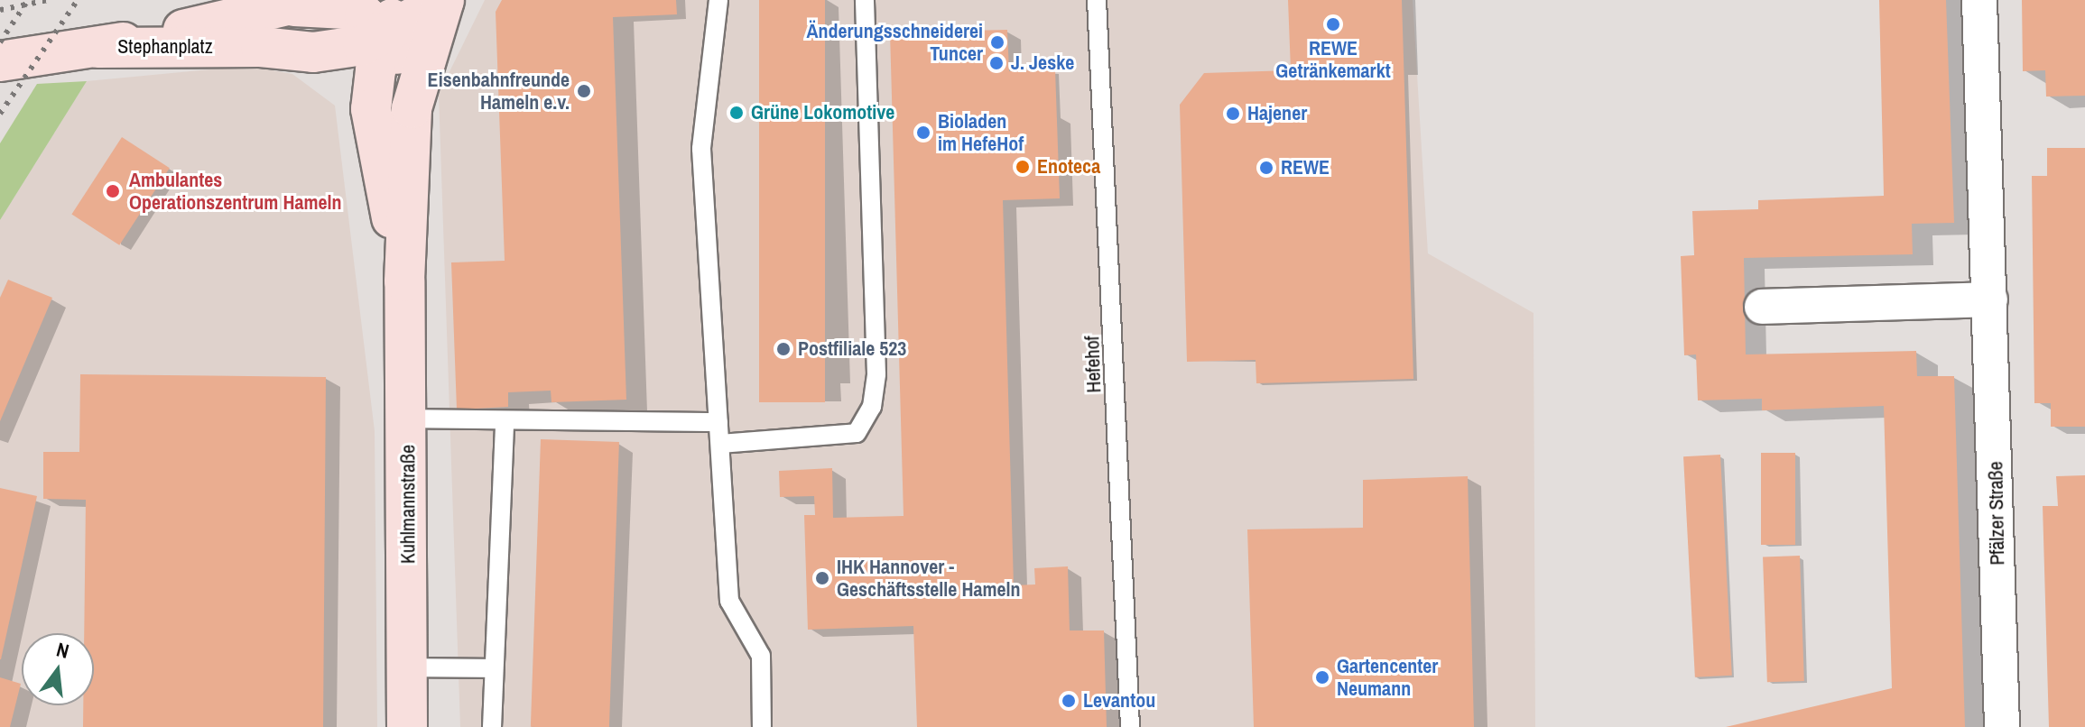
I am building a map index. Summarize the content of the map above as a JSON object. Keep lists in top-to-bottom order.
{
  "streets": {
    "main road": ["Stephanplatz", "Kuhlmannstraße"],
    "street": ["Pfälzer Straße"],
    "lane": ["Hefehof"]
  },
  "crossings": [
    ["Stephanplatz", "Kuhlmannstraße"]
  ],
  "places": [
    "REWE Getränkemarkt",
    "Änderungsschneiderei Tuncer",
    "J. Jeske",
    "Eisenbahnfreunde Hameln e.v.",
    "Grüne Lokomotive",
    "Hajener",
    "Bioladen im HefeHof",
    "Enoteca",
    "REWE",
    "Ambulantes Operationszentrum Hameln",
    "Postfiliale 523",
    "IHK Hannover - Geschäftsstelle Hameln",
    "Gartencenter Neumann",
    "Levantou"
  ],
  "north": "top"
}
